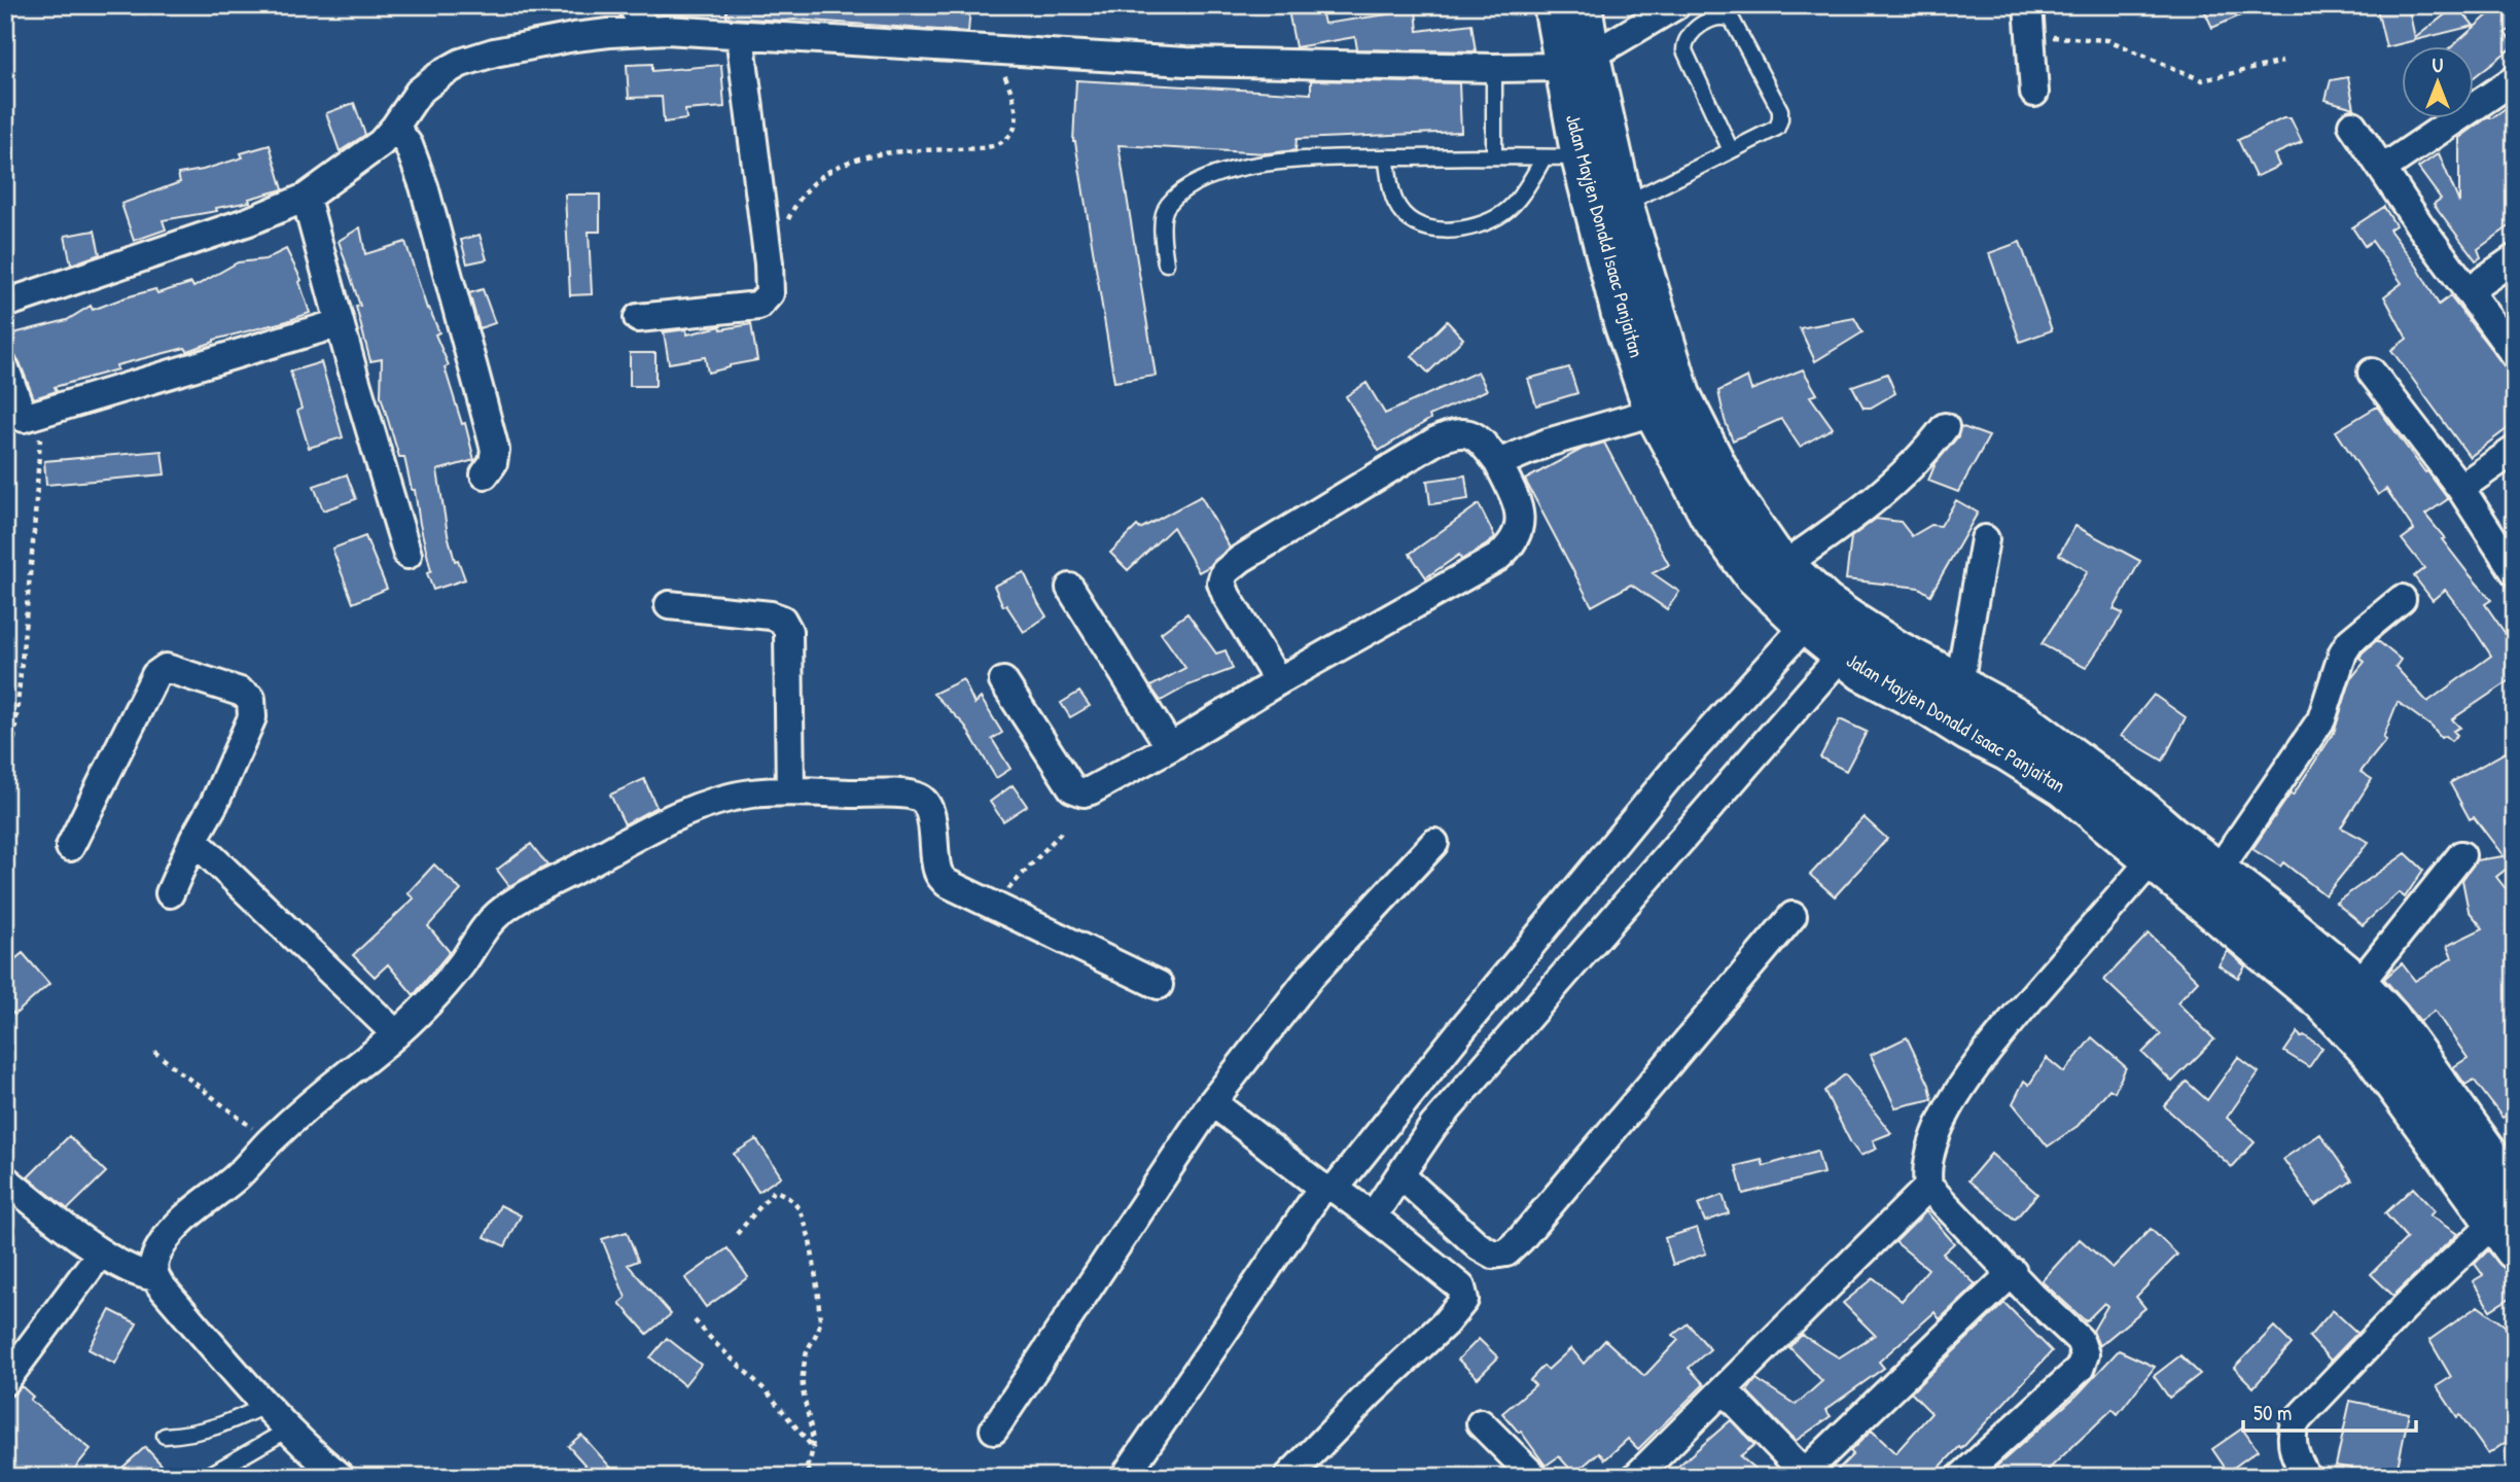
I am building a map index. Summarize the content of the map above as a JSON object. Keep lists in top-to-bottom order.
{
  "streets": {
    "highway": ["Jalan Mayjen Donald Isaac Panjaitan"]
  },
  "scale_bar": "50 m",
  "north": "top"
}
